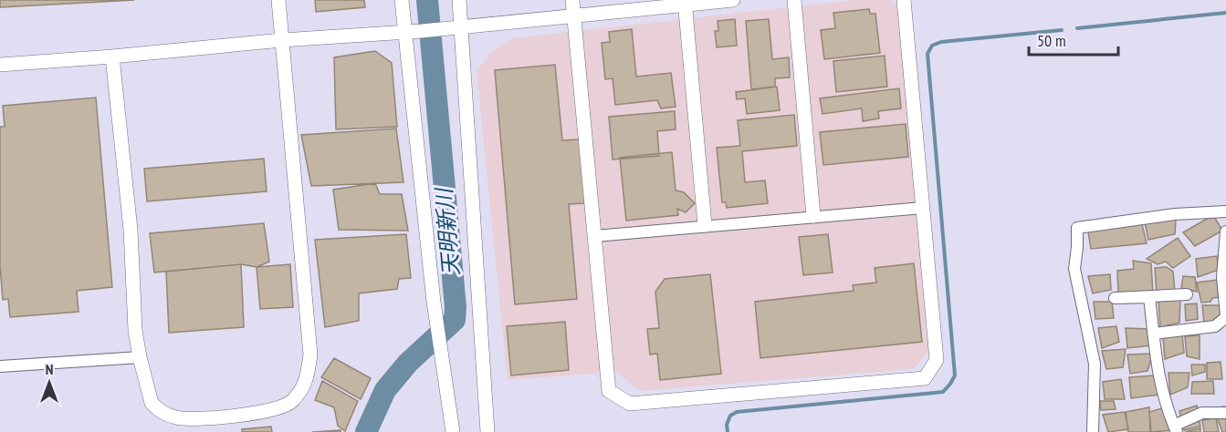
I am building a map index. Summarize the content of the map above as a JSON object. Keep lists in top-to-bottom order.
{
  "water": ["天明新川"],
  "scale_bar": "50 m",
  "north": "top"
}
